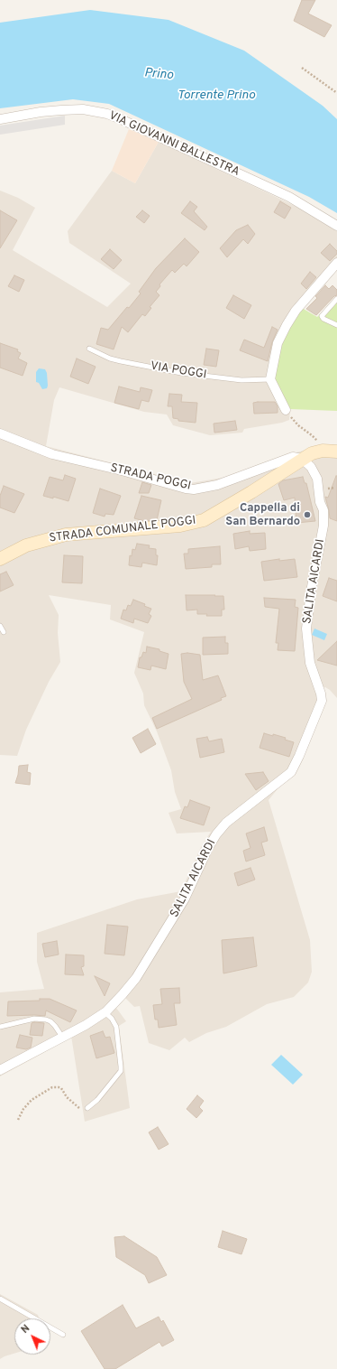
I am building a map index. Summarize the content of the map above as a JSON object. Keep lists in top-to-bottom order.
{
  "streets": {
    "main road": ["STRADA COMUNALE POGGI"],
    "street": ["VIA GIOVANNI BALLESTRA", "STRADA POGGI", "SALITA AICARDI"],
    "lane": ["VIA POGGI"]
  },
  "crossings": [
    ["STRADA POGGI", "STRADA COMUNALE POGGI"],
    ["STRADA POGGI", "SALITA AICARDI"],
    ["STRADA COMUNALE POGGI", "SALITA AICARDI"]
  ],
  "water": ["Prino", "Torrente Prino"],
  "places": ["Cappella di San Bernardo"],
  "north": "top left"
}
